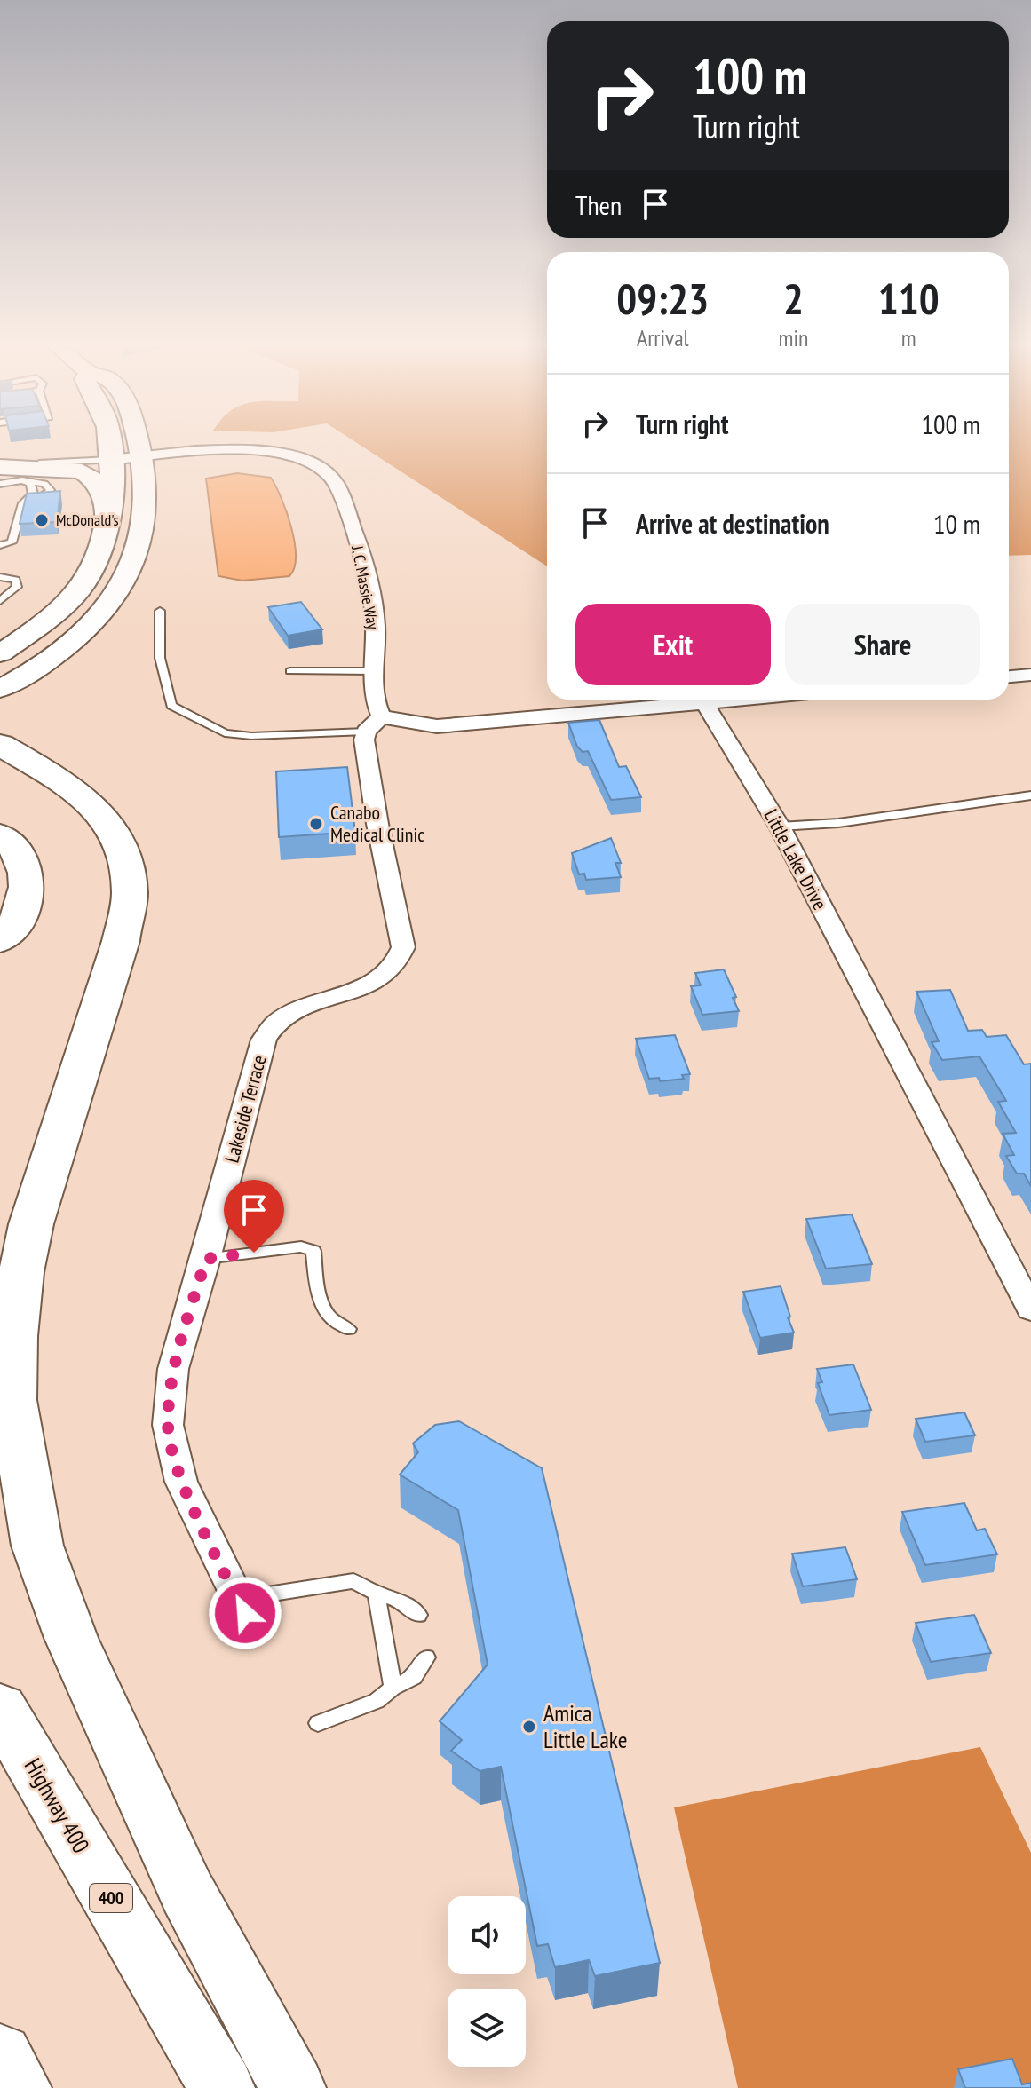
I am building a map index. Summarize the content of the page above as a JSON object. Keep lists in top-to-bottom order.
{
  "streets": {
    "highway": ["Highway 400", "400"],
    "street": ["J. C. Massie Way", "Little Lake Drive", "Lakeside Terrace"]
  },
  "crossings": [
    ["J. C. Massie Way", "Lakeside Terrace"]
  ],
  "places": ["McDonald's", "Canabo Medical Clinic", "Amica Little Lake"],
  "page": {
    "turn": ["100 m", "Turn right"],
    "then": "Then",
    "eta": [
      "09:23",
      "Arrival",
      "2",
      "min",
      "110",
      "m"
    ],
    "list": [
      {
        "name": "Turn right",
        "value": "100 m"
      },
      {
        "name": "Arrive at destination",
        "value": "10 m"
      }
    ],
    "buttons": ["Exit", "Share"]
  }
}
